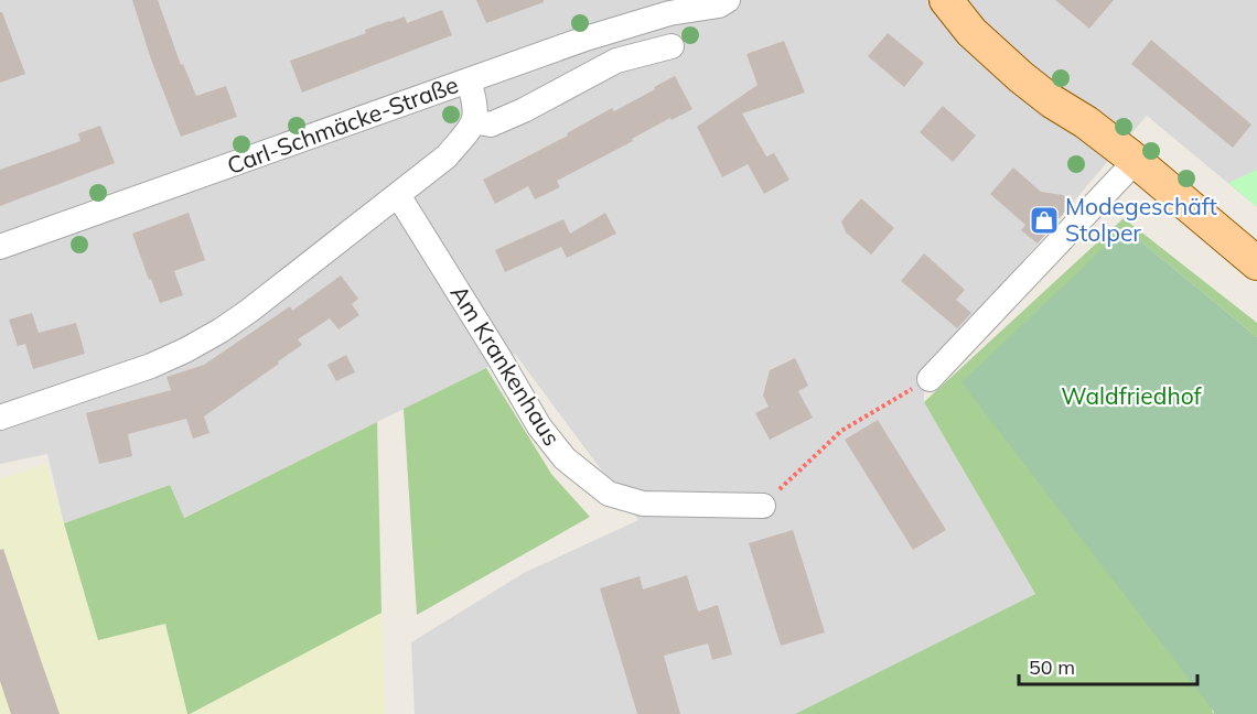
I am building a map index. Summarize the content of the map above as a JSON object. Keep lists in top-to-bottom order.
{
  "streets": {
    "street": ["Carl-Schmäcke-Straße", "Am Krankenhaus"]
  },
  "parks": ["Waldfriedhof"],
  "places": {
    "shop": ["Modegeschäft Stolper"]
  },
  "scale_bar": "50 m"
}
